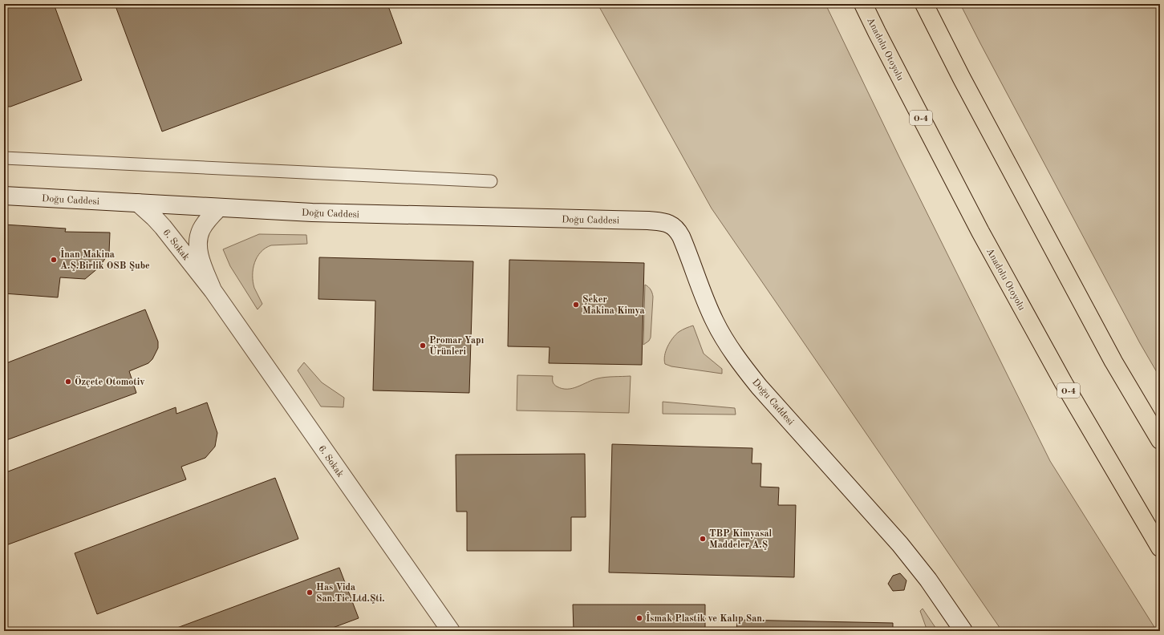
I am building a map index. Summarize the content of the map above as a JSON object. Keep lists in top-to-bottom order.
{
  "streets": {
    "highway": ["Anadolu Otoyolu", "O-4"],
    "street": ["Doğu Caddesi", "6. Sokak"]
  },
  "crossings": [
    ["Doğu Caddesi", "6. Sokak"]
  ],
  "places": [
    "İnan Makina A.Ş.Birlik OSB Şube",
    "Şeker Makina Kimya",
    "Promar Yapı Ürünleri",
    "Özçete Otomotiv",
    "TBP Kimyasal Maddeler A.Ş",
    "Has Vida San.Tic.Ltd.Şti.",
    "İsmak Plastik ve Kalıp San."
  ]
}
